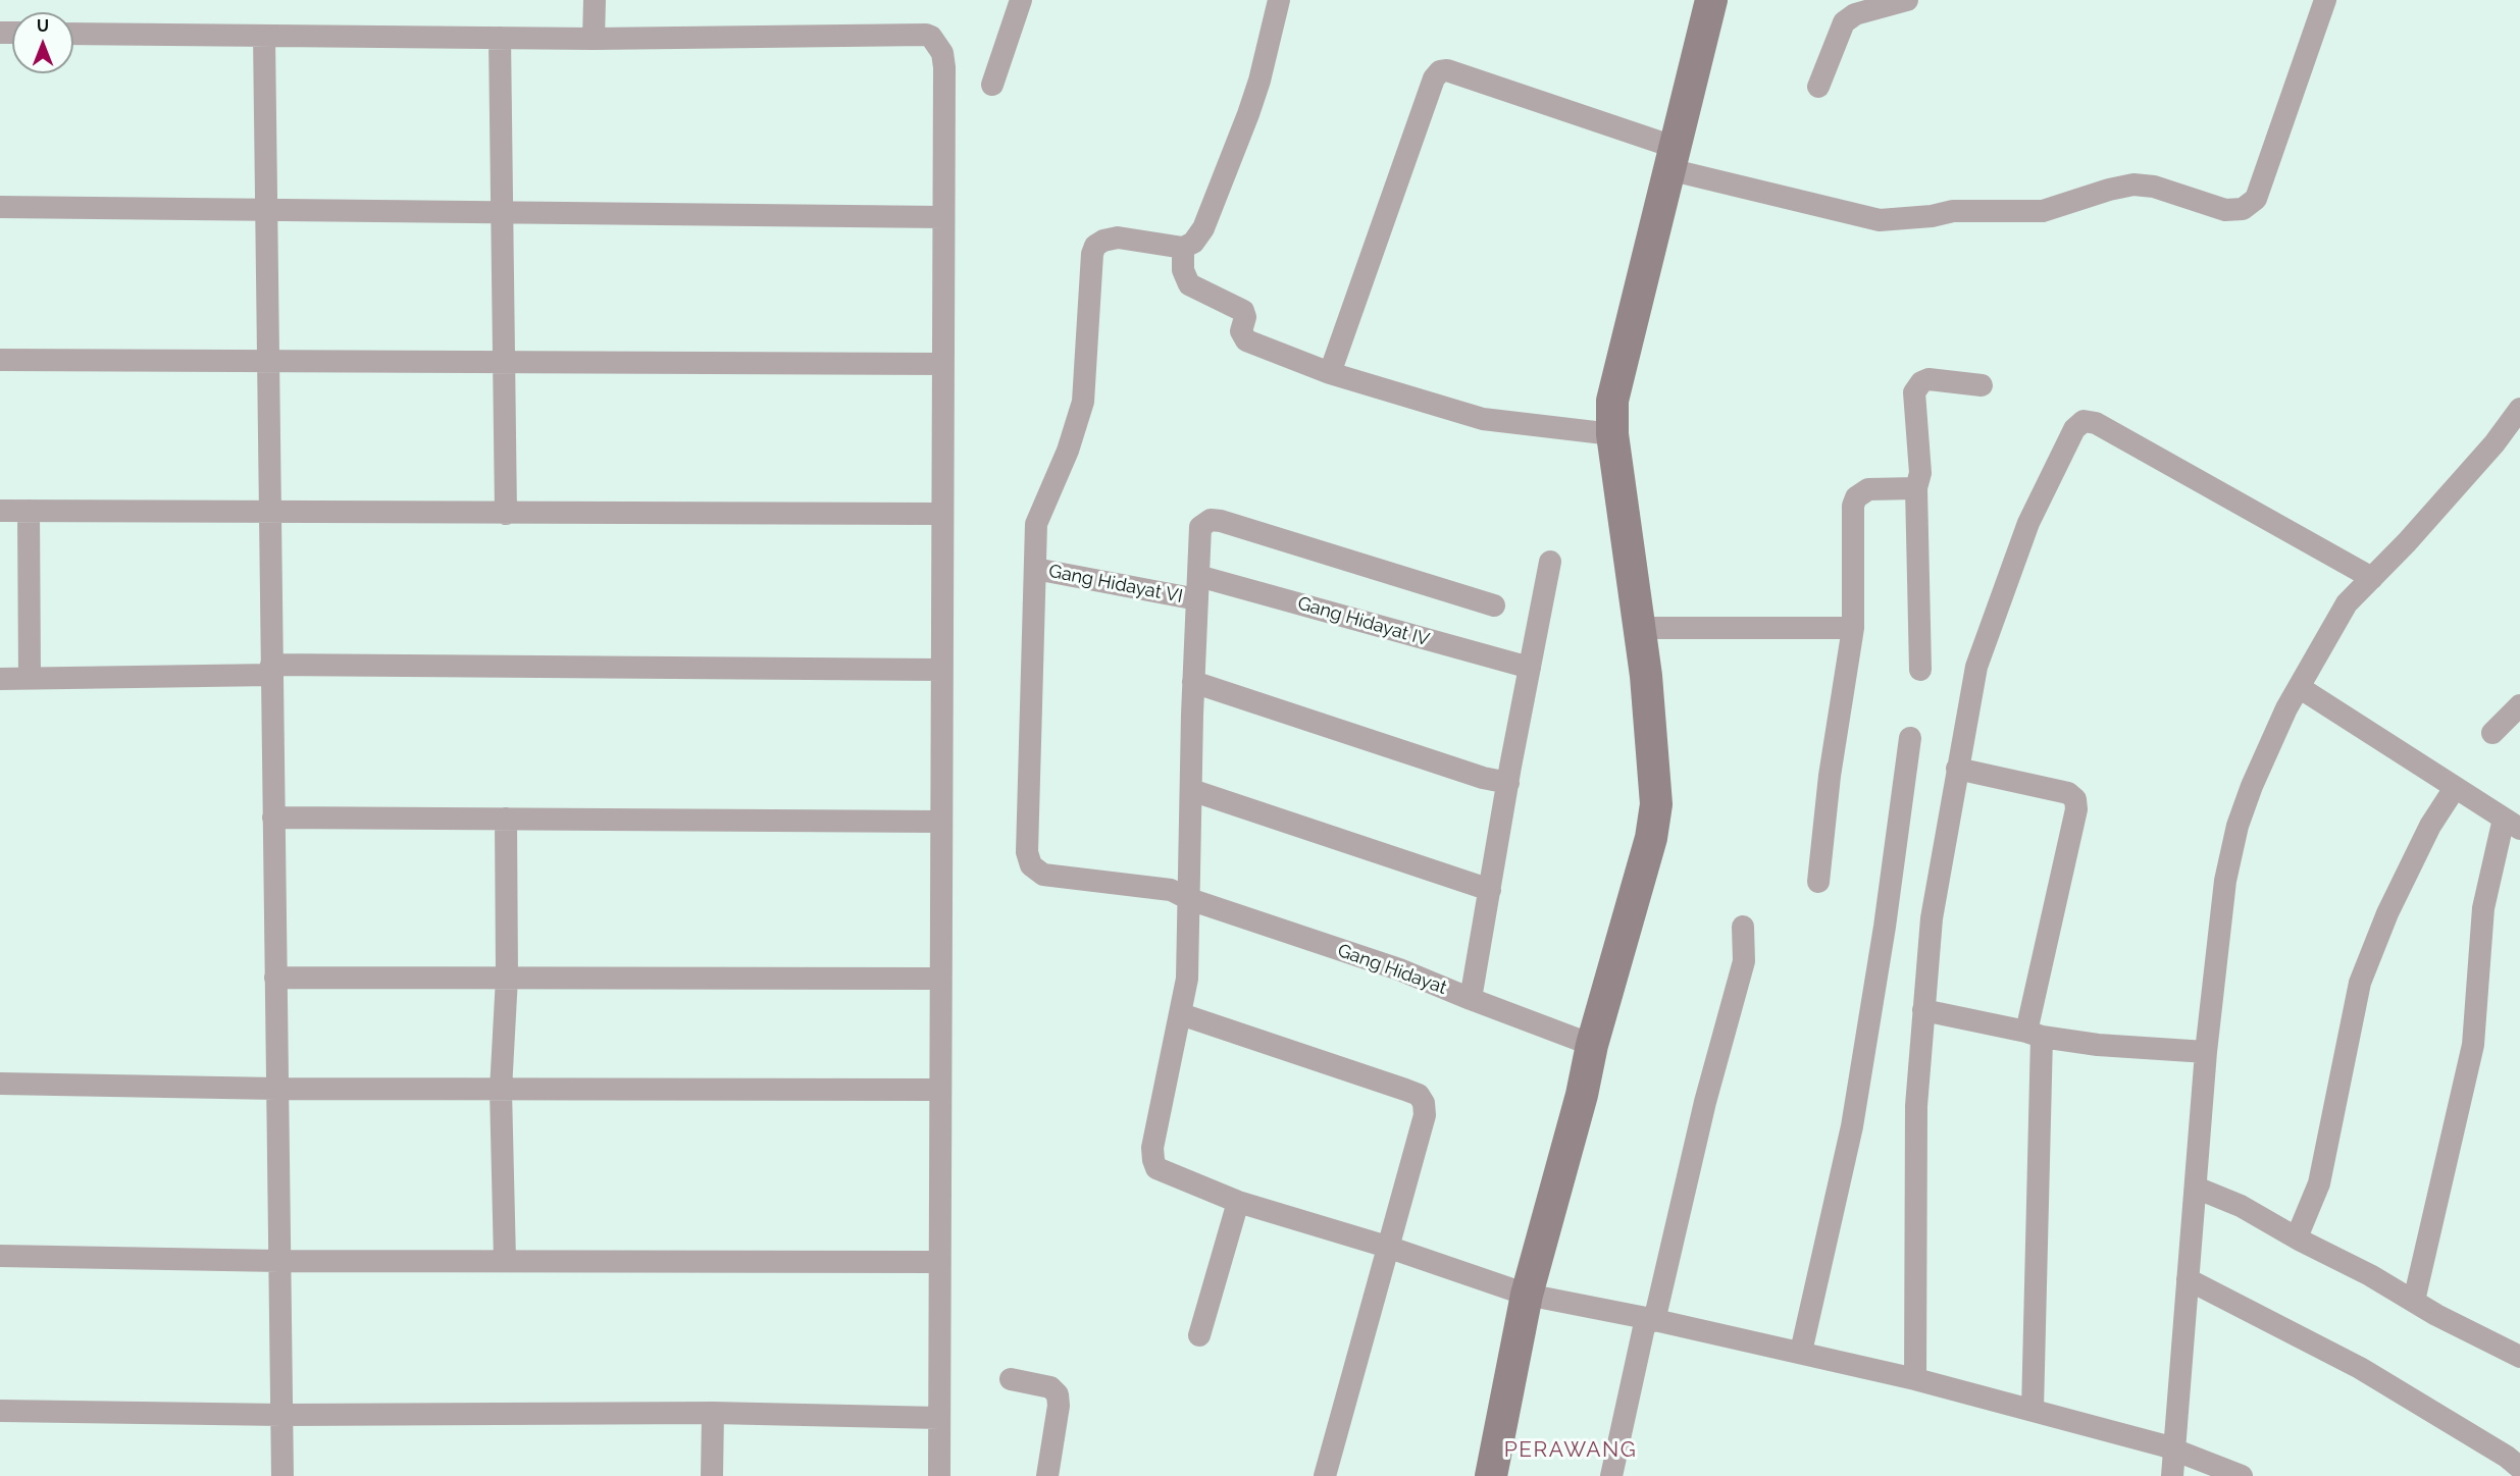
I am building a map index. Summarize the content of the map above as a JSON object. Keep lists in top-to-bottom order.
{
  "streets": {
    "street": ["Gang Hidayat VI", "Gang Hidayat IV", "Gang Hidayat"]
  },
  "crossings": [
    ["Gang Hidayat VI", "Gang Hidayat"]
  ],
  "districts": ["PERAWANG"],
  "north": "top"
}
